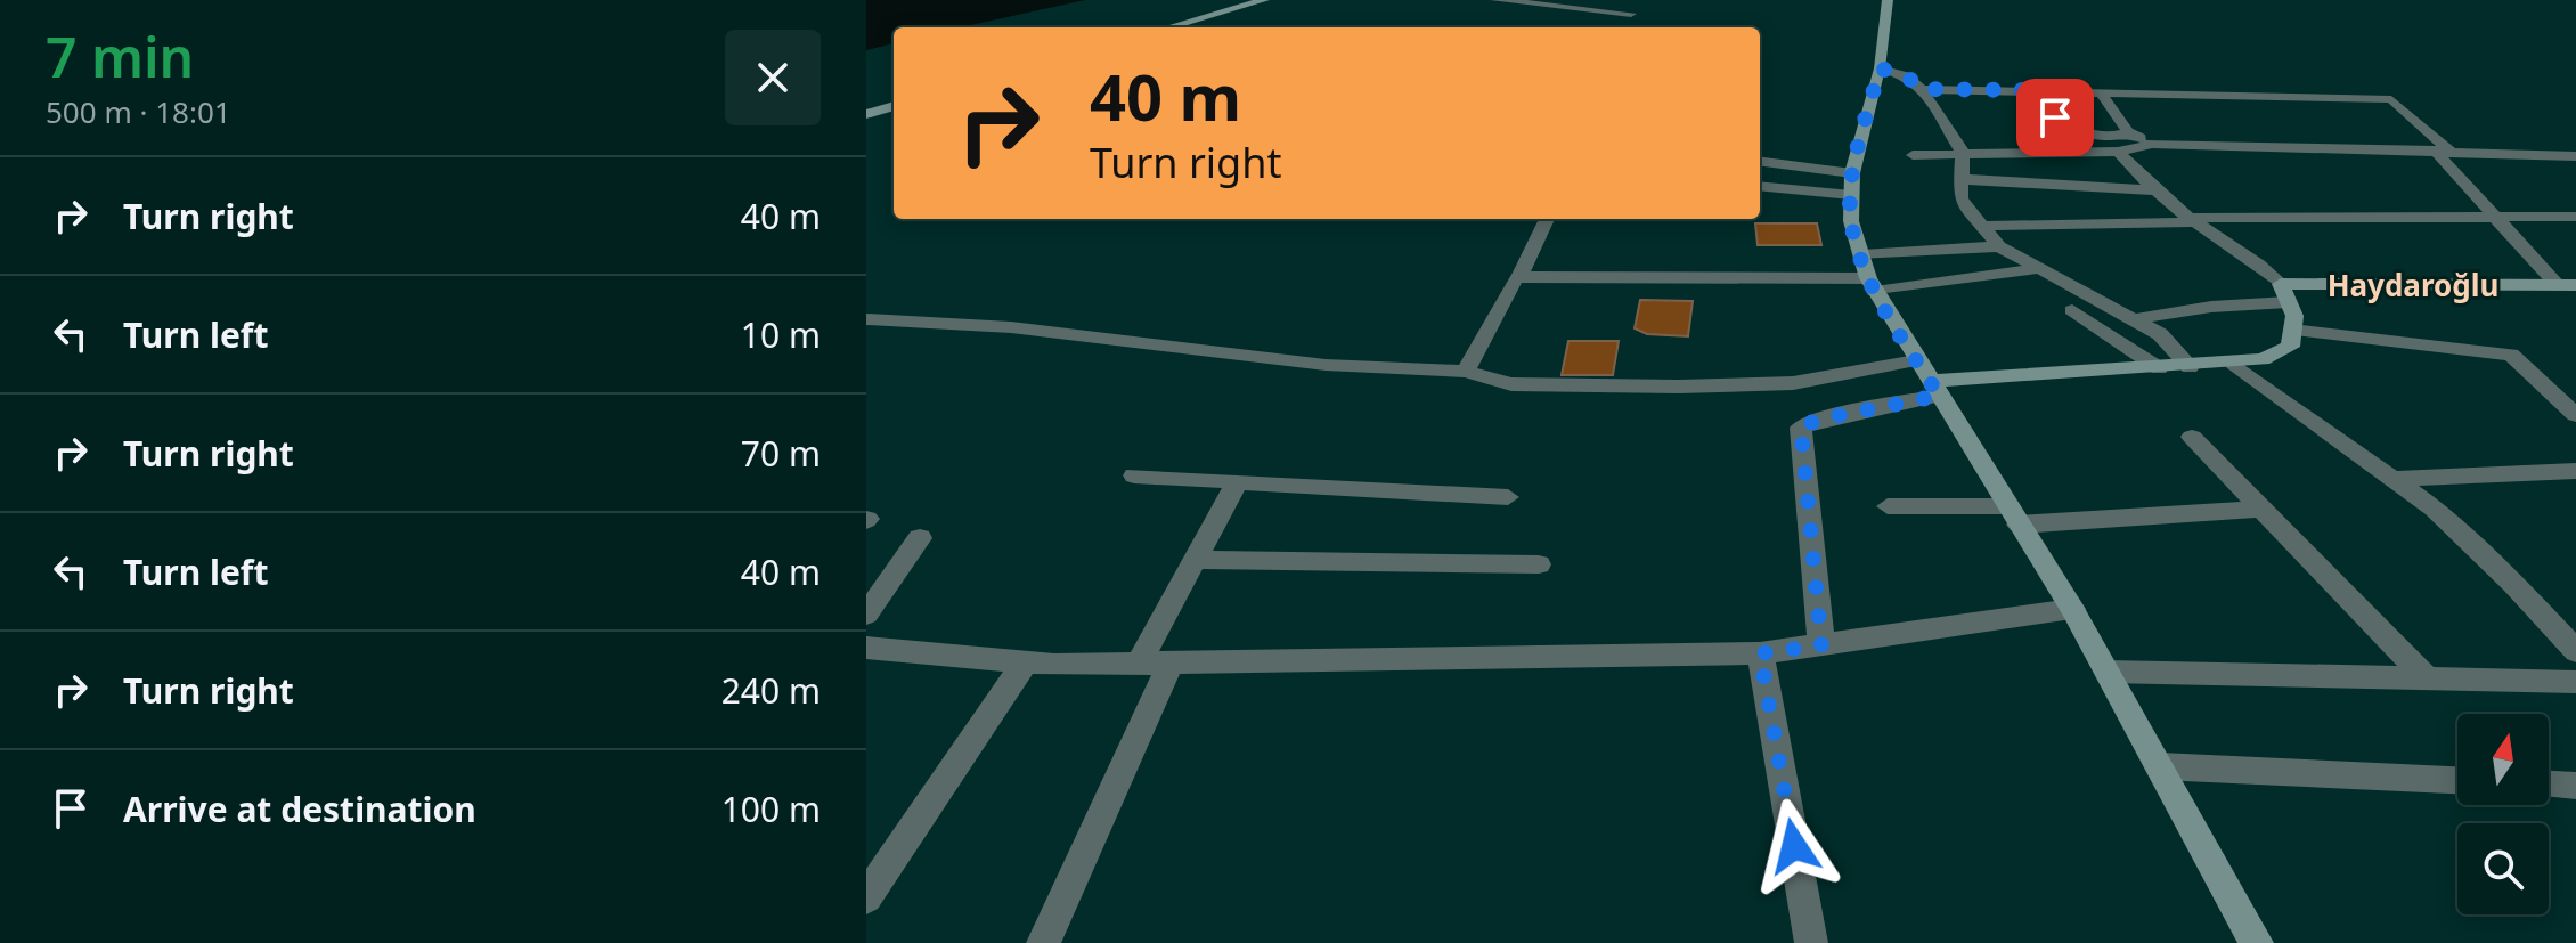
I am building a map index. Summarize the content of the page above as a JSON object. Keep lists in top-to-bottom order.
{
  "districts": ["Haydaroğlu"],
  "north": "top",
  "page": {
    "heading": ["7 min", "500 m · 18:01"],
    "turn": ["40 m", "Turn right"],
    "list": [
      {
        "name": "Turn right",
        "value": "40 m"
      },
      {
        "name": "Turn left",
        "value": "10 m"
      },
      {
        "name": "Turn right",
        "value": "70 m"
      },
      {
        "name": "Turn left",
        "value": "40 m"
      },
      {
        "name": "Turn right",
        "value": "240 m"
      },
      {
        "name": "Arrive at destination",
        "value": "100 m"
      }
    ]
  }
}
